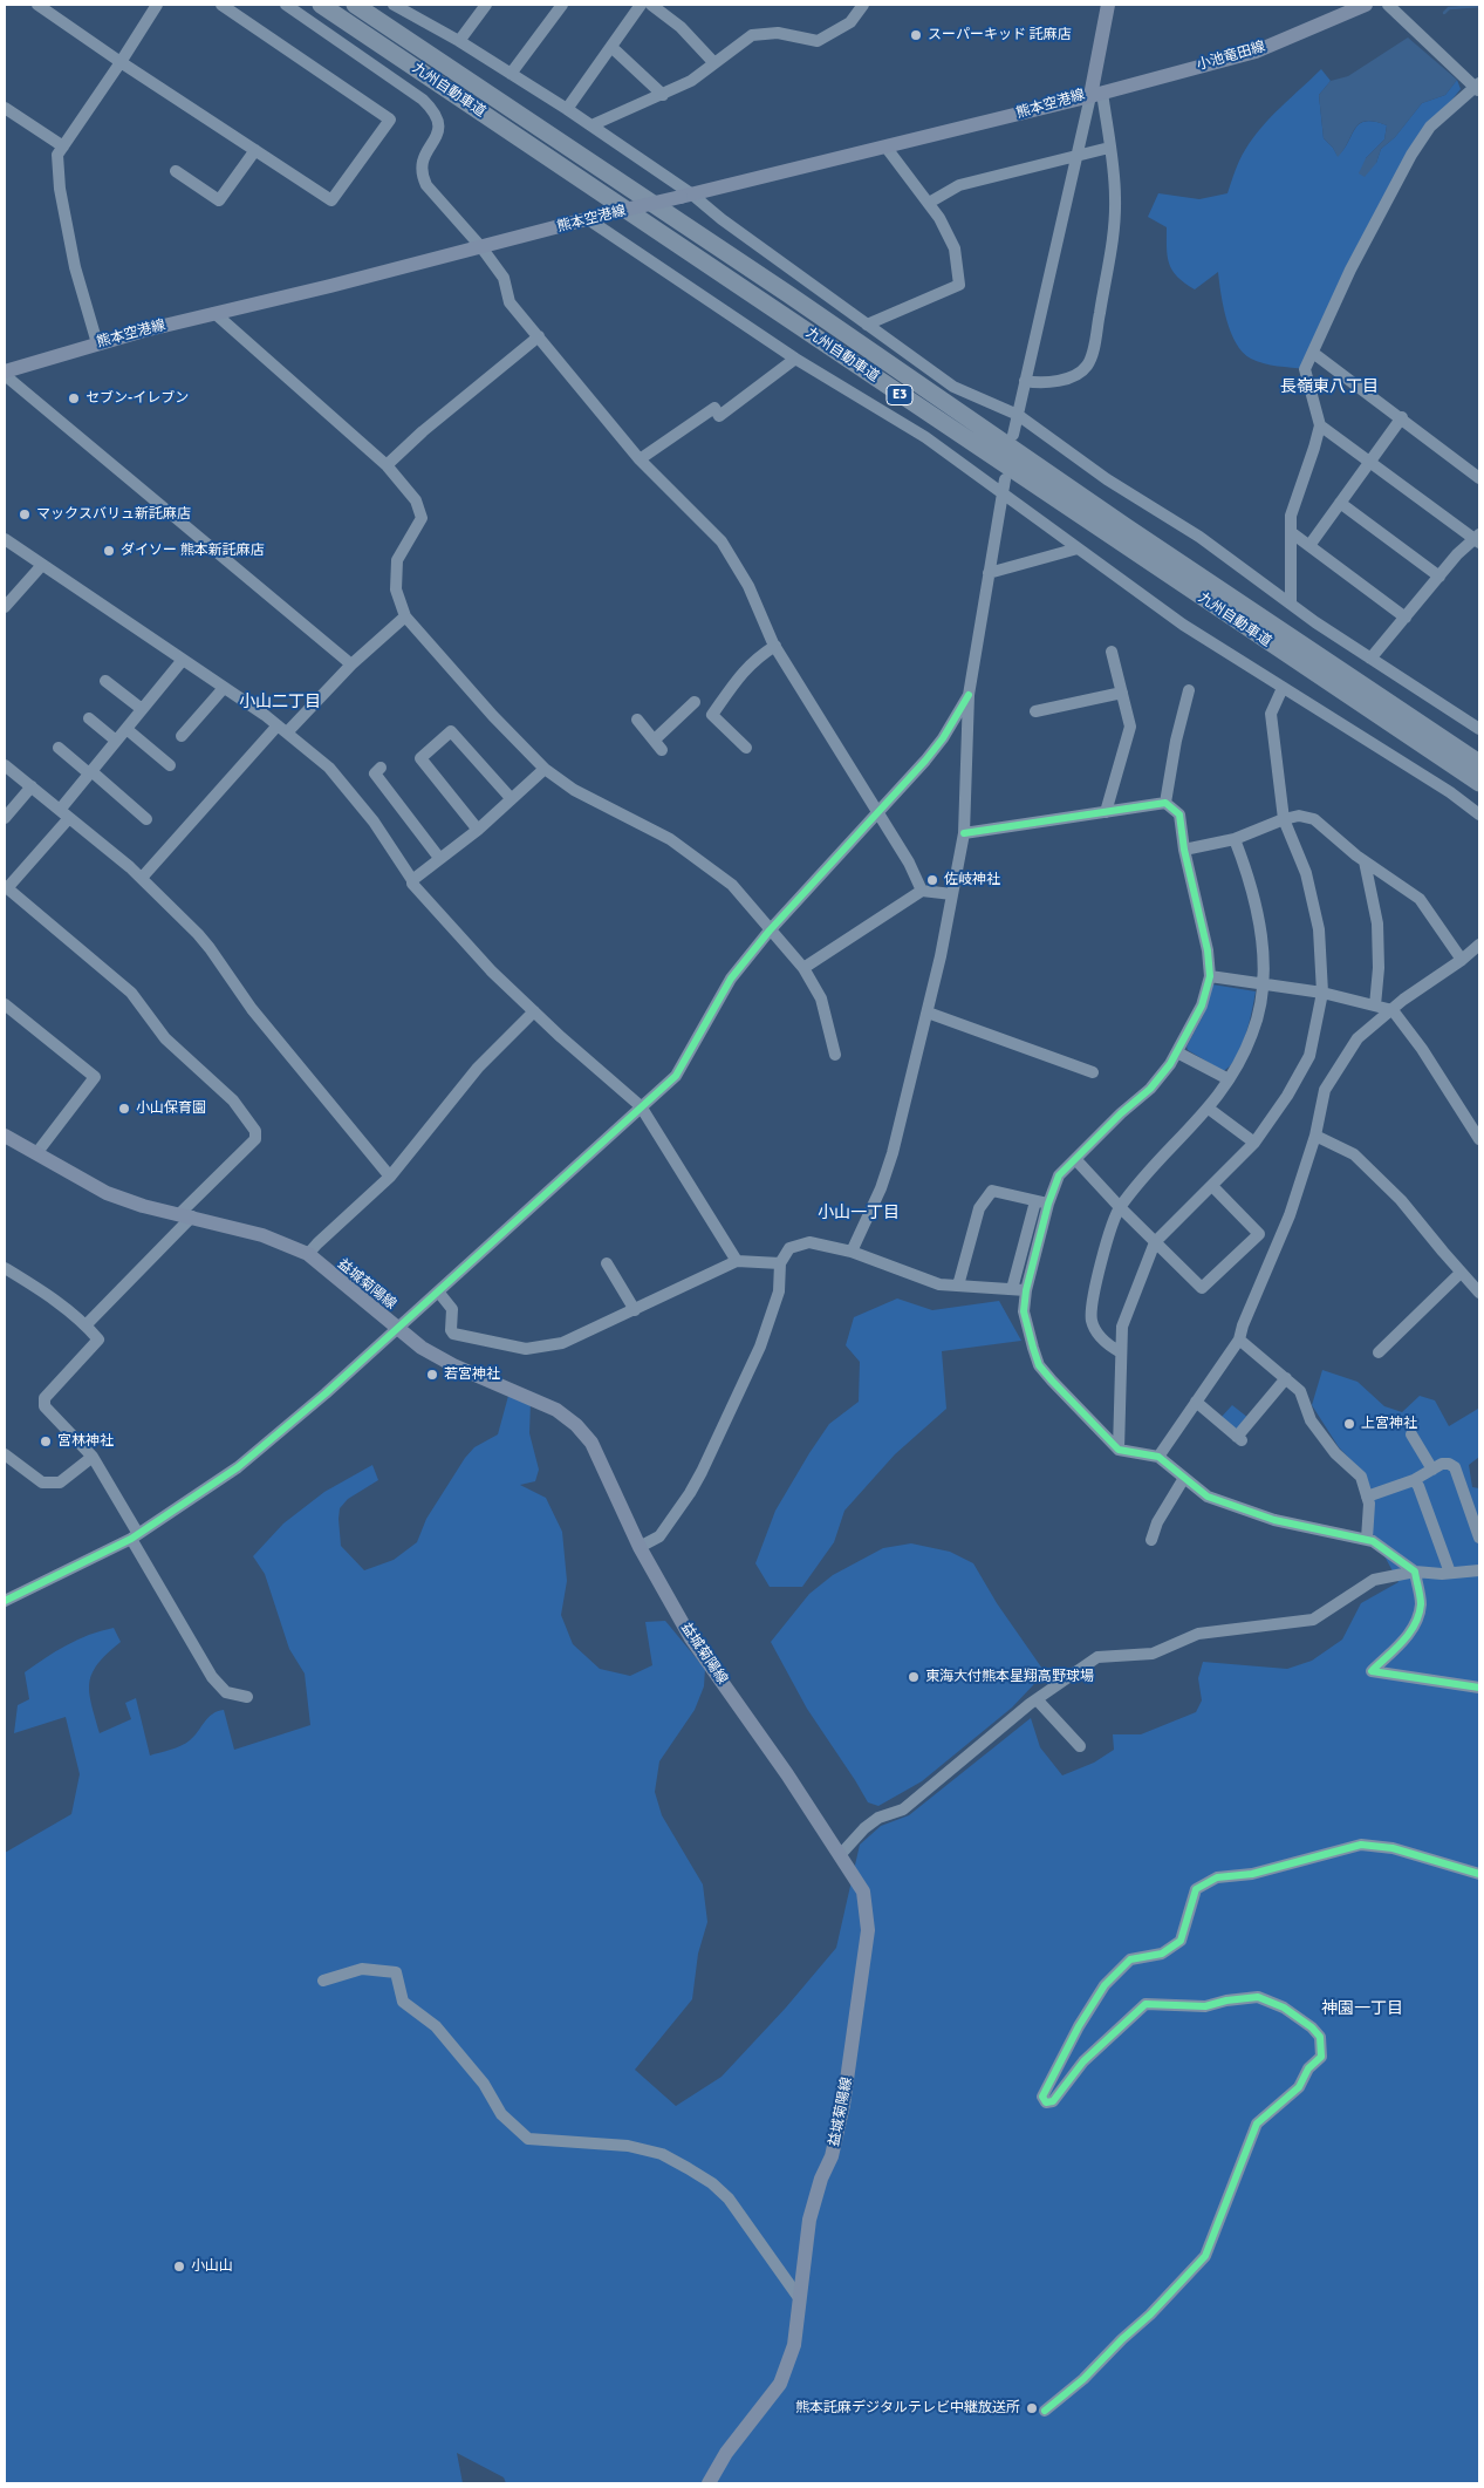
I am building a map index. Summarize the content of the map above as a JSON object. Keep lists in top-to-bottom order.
{
  "streets": {
    "highway": ["九州自動車道", "E3"],
    "main road": ["小池竜田線", "熊本空港線", "益城菊陽線"]
  },
  "crossings": [
    ["小池竜田線", "熊本空港線"]
  ],
  "districts": [
    "長嶺東八丁目",
    "小山二丁目",
    "小山一丁目",
    "神園一丁目"
  ],
  "places": [
    "スーパーキッド 託麻店",
    "セブン-イレブン",
    "マックスバリュ新託麻店",
    "ダイソー 熊本新託麻店",
    "佐岐神社",
    "小山保育園",
    "若宮神社",
    "上宮神社",
    "宮林神社",
    "東海大付熊本星翔高野球場",
    "小山山",
    "熊本託麻デジタルテレビ中継放送所"
  ]
}
